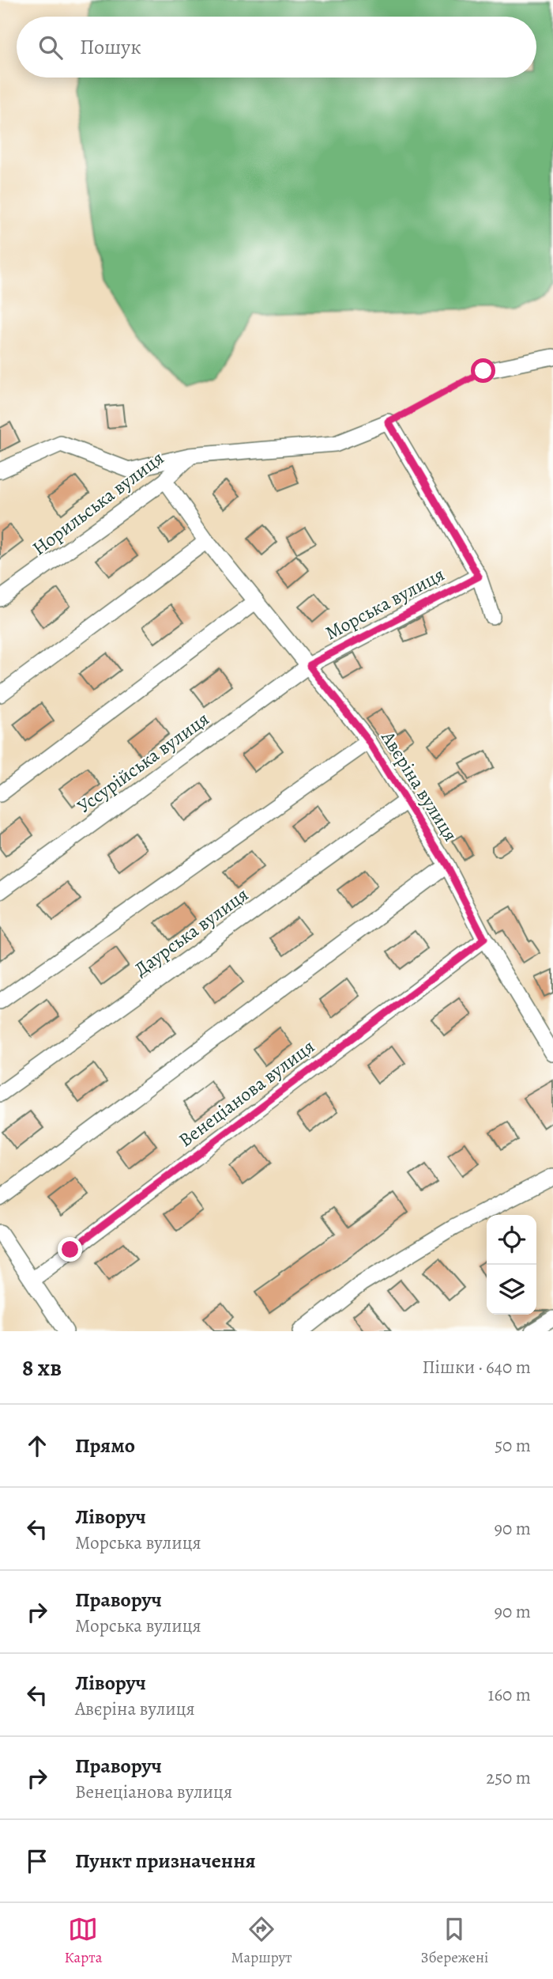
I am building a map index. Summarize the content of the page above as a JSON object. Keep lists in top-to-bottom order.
{
  "streets": {
    "street": [
      "Норильська вулиця",
      "Морська вулиця",
      "Уссурійська вулиця",
      "Авєріна вулиця",
      "Даурська вулиця",
      "Венеціанова вулиця"
    ]
  },
  "crossings": [
    ["Норильська вулиця", "Авєріна вулиця"],
    ["Морська вулиця", "Уссурійська вулиця"],
    ["Морська вулиця", "Авєріна вулиця"],
    ["Уссурійська вулиця", "Авєріна вулиця"],
    ["Авєріна вулиця", "Даурська вулиця"],
    ["Авєріна вулиця", "Венеціанова вулиця"]
  ],
  "page": {
    "search": "Пошук",
    "heading": ["8 хв", "Пішки · 640 m"],
    "list": [
      ["Прямо", "50 m"],
      ["Ліворуч", "Морська вулиця", "90 m"],
      ["Праворуч", "Морська вулиця", "90 m"],
      ["Ліворуч", "Авєріна вулиця", "160 m"],
      ["Праворуч", "Венеціанова вулиця", "250 m"],
      "Пункт призначення"
    ],
    "nav": ["Карта", "Маршрут", "Збережені"]
  }
}
